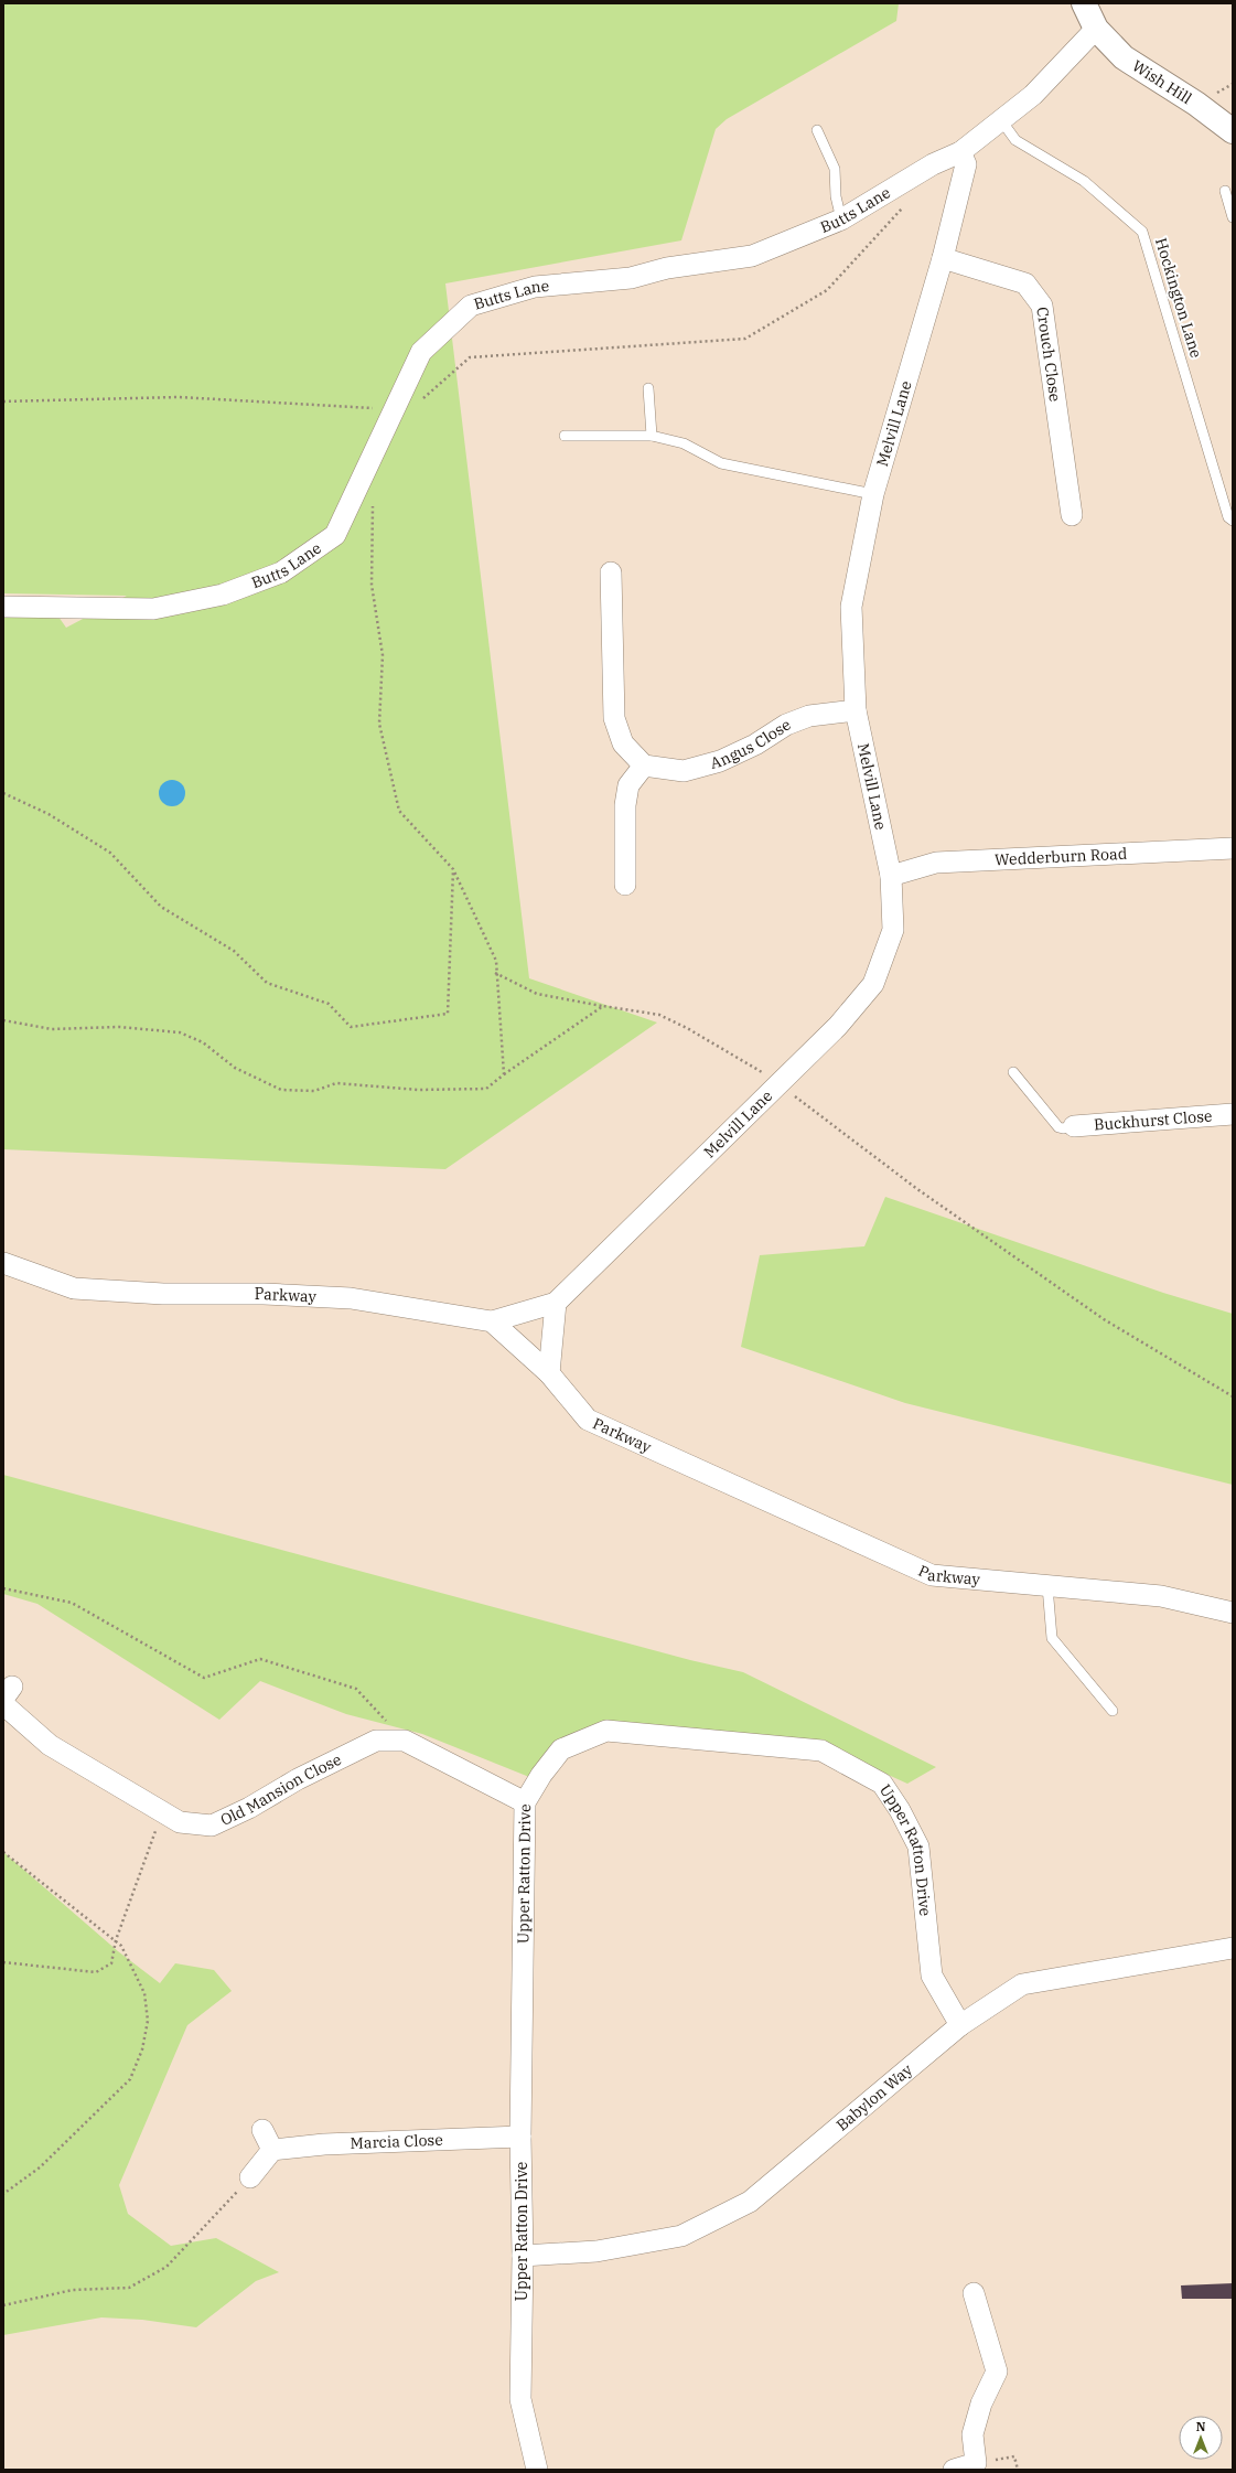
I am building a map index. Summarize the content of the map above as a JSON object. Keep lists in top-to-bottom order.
{
  "streets": {
    "street": [
      "Wish Hill",
      "Butts Lane",
      "Crouch Close",
      "Melvill Lane",
      "Angus Close",
      "Wedderburn Road",
      "Buckhurst Close",
      "Parkway",
      "Old Mansion Close",
      "Upper Ratton Drive",
      "Babylon Way",
      "Marcia Close"
    ],
    "lane": ["Hockington Lane"]
  },
  "crossings": [
    ["Wish Hill", "Butts Lane"],
    ["Butts Lane", "Hockington Lane"],
    ["Butts Lane", "Melvill Lane"],
    ["Crouch Close", "Melvill Lane"],
    ["Melvill Lane", "Angus Close"],
    ["Melvill Lane", "Wedderburn Road"],
    ["Old Mansion Close", "Upper Ratton Drive"],
    ["Upper Ratton Drive", "Babylon Way"],
    ["Upper Ratton Drive", "Marcia Close"]
  ],
  "north": "top"
}
